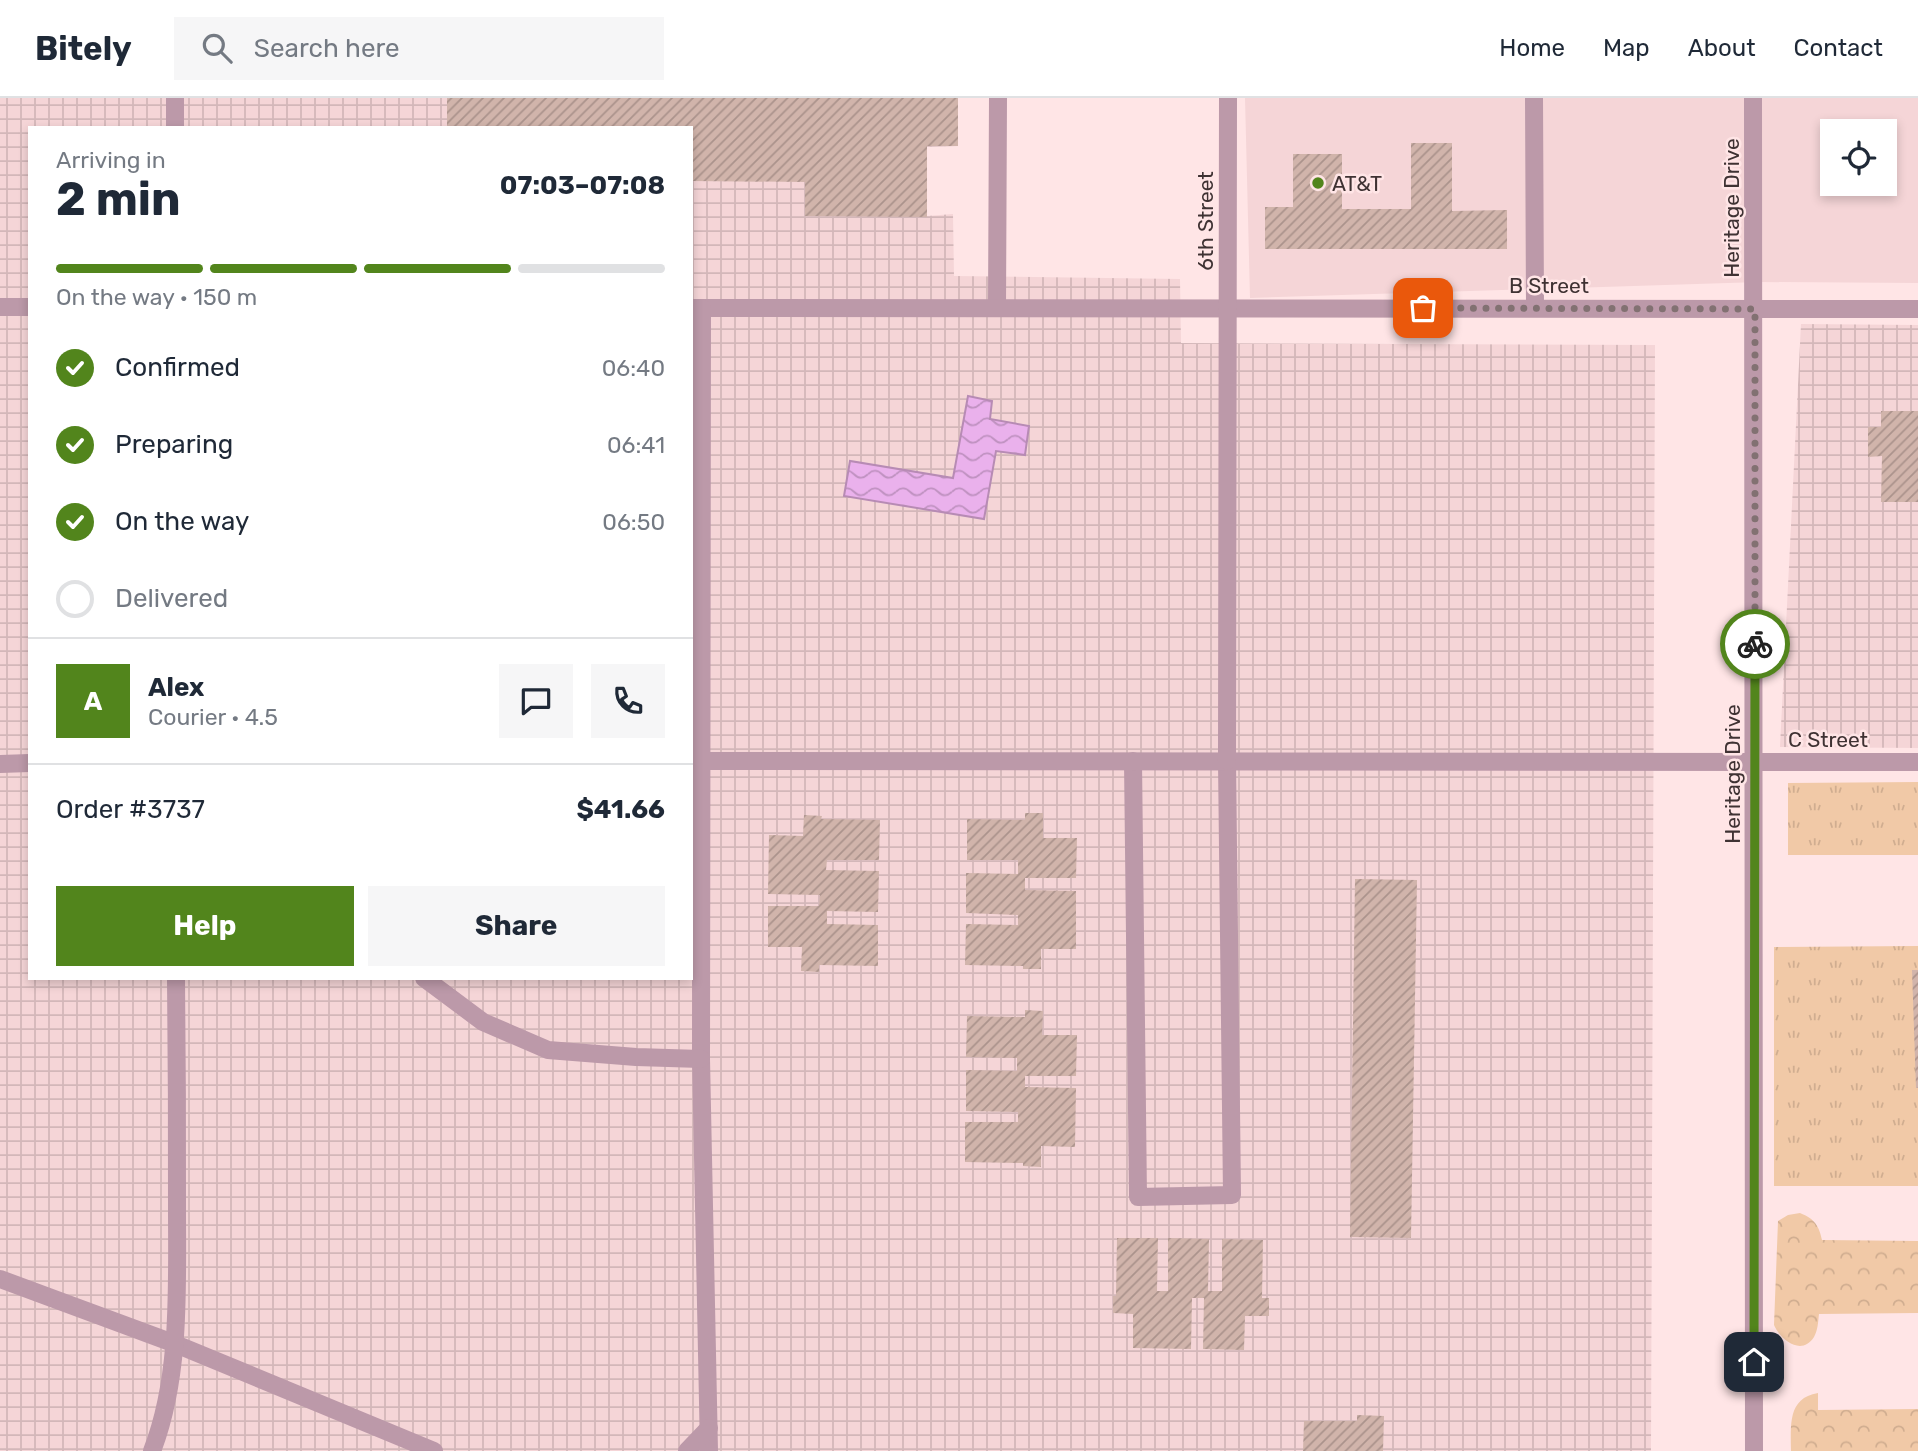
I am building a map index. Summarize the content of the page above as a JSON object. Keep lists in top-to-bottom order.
{
  "streets": {
    "street": [
      "Heritage Drive",
      "6th Street",
      "B Street",
      "C Street"
    ]
  },
  "crossings": [
    ["Heritage Drive", "B Street"],
    ["Heritage Drive", "C Street"],
    ["6th Street", "B Street"],
    ["6th Street", "C Street"]
  ],
  "places": ["AT&T"],
  "page": {
    "header": "Bitely",
    "search": "Search here",
    "nav": [
      "Home",
      "Map",
      "About",
      "Contact"
    ],
    "heading": ["2 min", "Arriving in", "07:03–07:08"],
    "panel": [
      "Alex",
      "Courier · 4.5",
      "Order #3737",
      "$41.66"
    ],
    "bar": "On the way · 150 m",
    "list": [
      ["Confirmed", "06:40"],
      ["Preparing", "06:41"],
      ["On the way", "06:50"],
      "Delivered"
    ],
    "round": "A",
    "buttons": ["Help", "Share"]
  }
}
